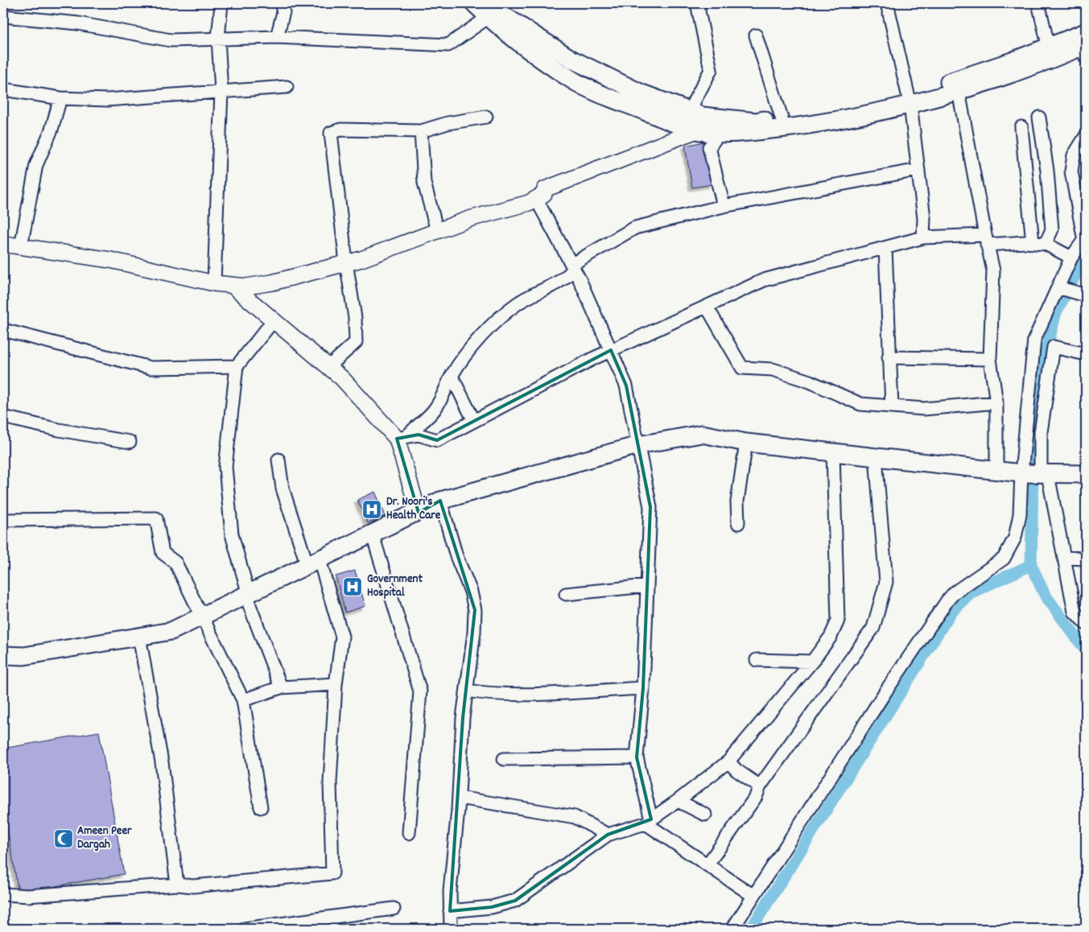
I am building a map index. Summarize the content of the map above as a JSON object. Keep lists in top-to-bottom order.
{
  "places": {
    "hospital": ["Dr. Noori's Health Care", "Government Hospital"],
    "mosque": ["Ameen Peer Dargah"]
  }
}
